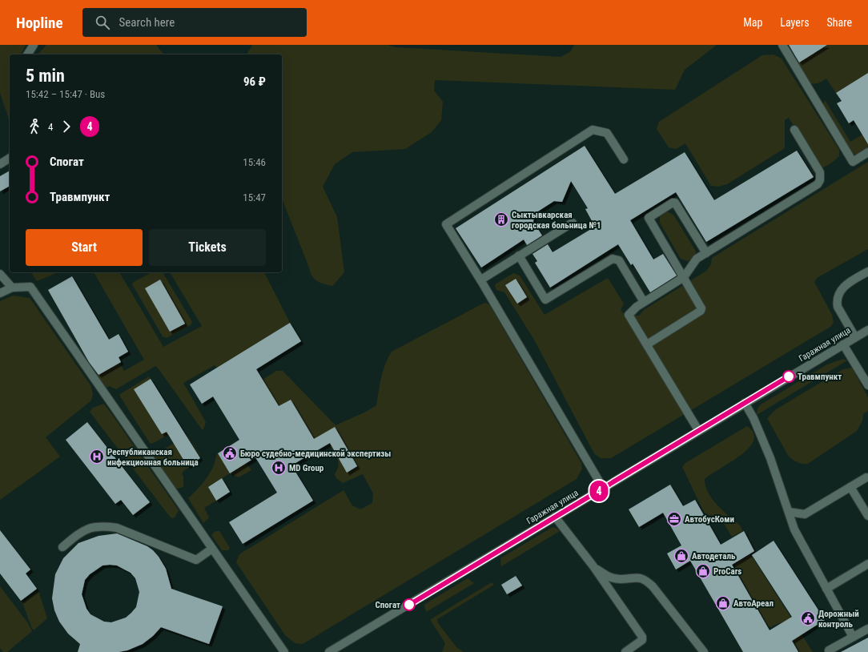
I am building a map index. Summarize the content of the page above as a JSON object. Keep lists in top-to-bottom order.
{
  "streets": {
    "street": ["Гаражная улица"]
  },
  "places": {
    "building": ["Сыктывкарская городская больница №1"],
    "other": ["Травмпункт", "Спогат"],
    "public building": ["Бюро судебно-медицинской экспертизы", "Дорожный контроль"],
    "hospital": ["Республиканская инфекционная больница", "MD Group"],
    "office": ["АвтобусКоми"],
    "shop": ["Автодеталь", "ProCars", "АвтоАреал"]
  },
  "lines": ["bus line 4"],
  "page": {
    "header": "Hopline",
    "search": "Search here",
    "nav": ["Map", "Layers", "Share"],
    "on_map": "4",
    "heading": ["5 min", "15:42 – 15:47 · Bus", "96 ₽"],
    "legs": ["4", "4"],
    "list": [
      {
        "name": "Спогат",
        "value": "15:46"
      },
      {
        "name": "Травмпункт",
        "value": "15:47"
      }
    ],
    "buttons": ["Start", "Tickets"]
  }
}
